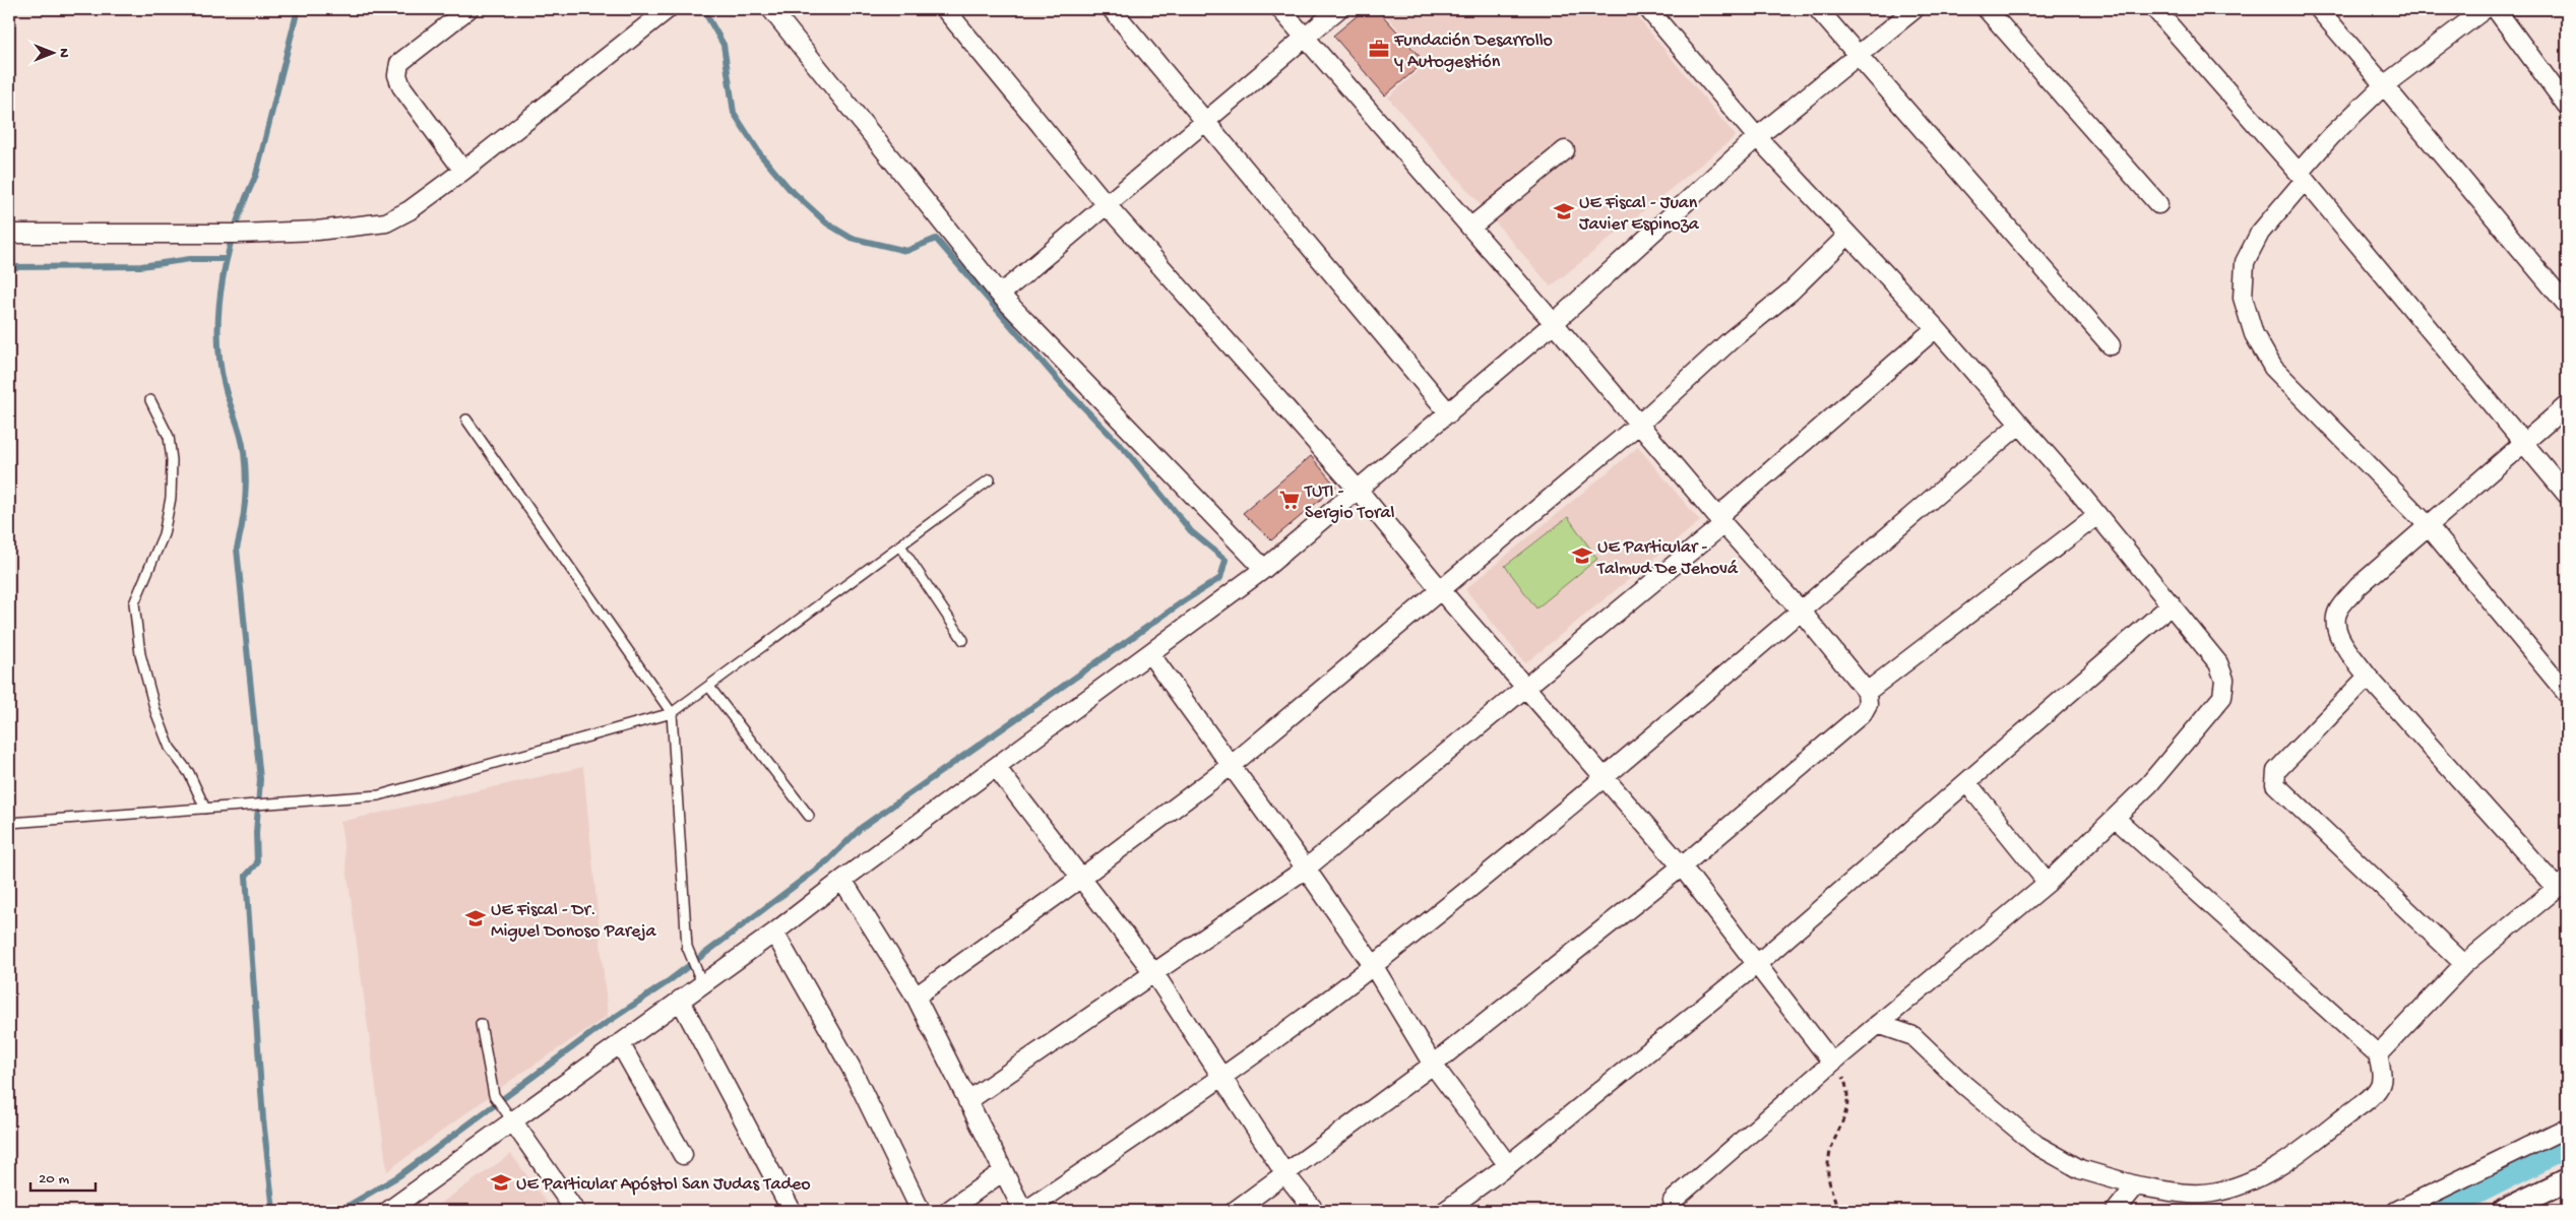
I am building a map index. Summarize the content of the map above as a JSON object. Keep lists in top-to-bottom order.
{
  "places": {
    "office": ["Fundación Desarrollo y Autogestión"],
    "school or university": [
      "UE Fiscal - Juan Javier Espinoza",
      "UE Particular - Talmud De Jehová",
      "UE Fiscal - Dr. Miguel Donoso Pareja",
      "UE Particular Apóstol San Judas Tadeo"
    ],
    "supermarket": ["TUTI - Sergio Toral"]
  },
  "scale_bar": "20 m",
  "north": "right"
}
